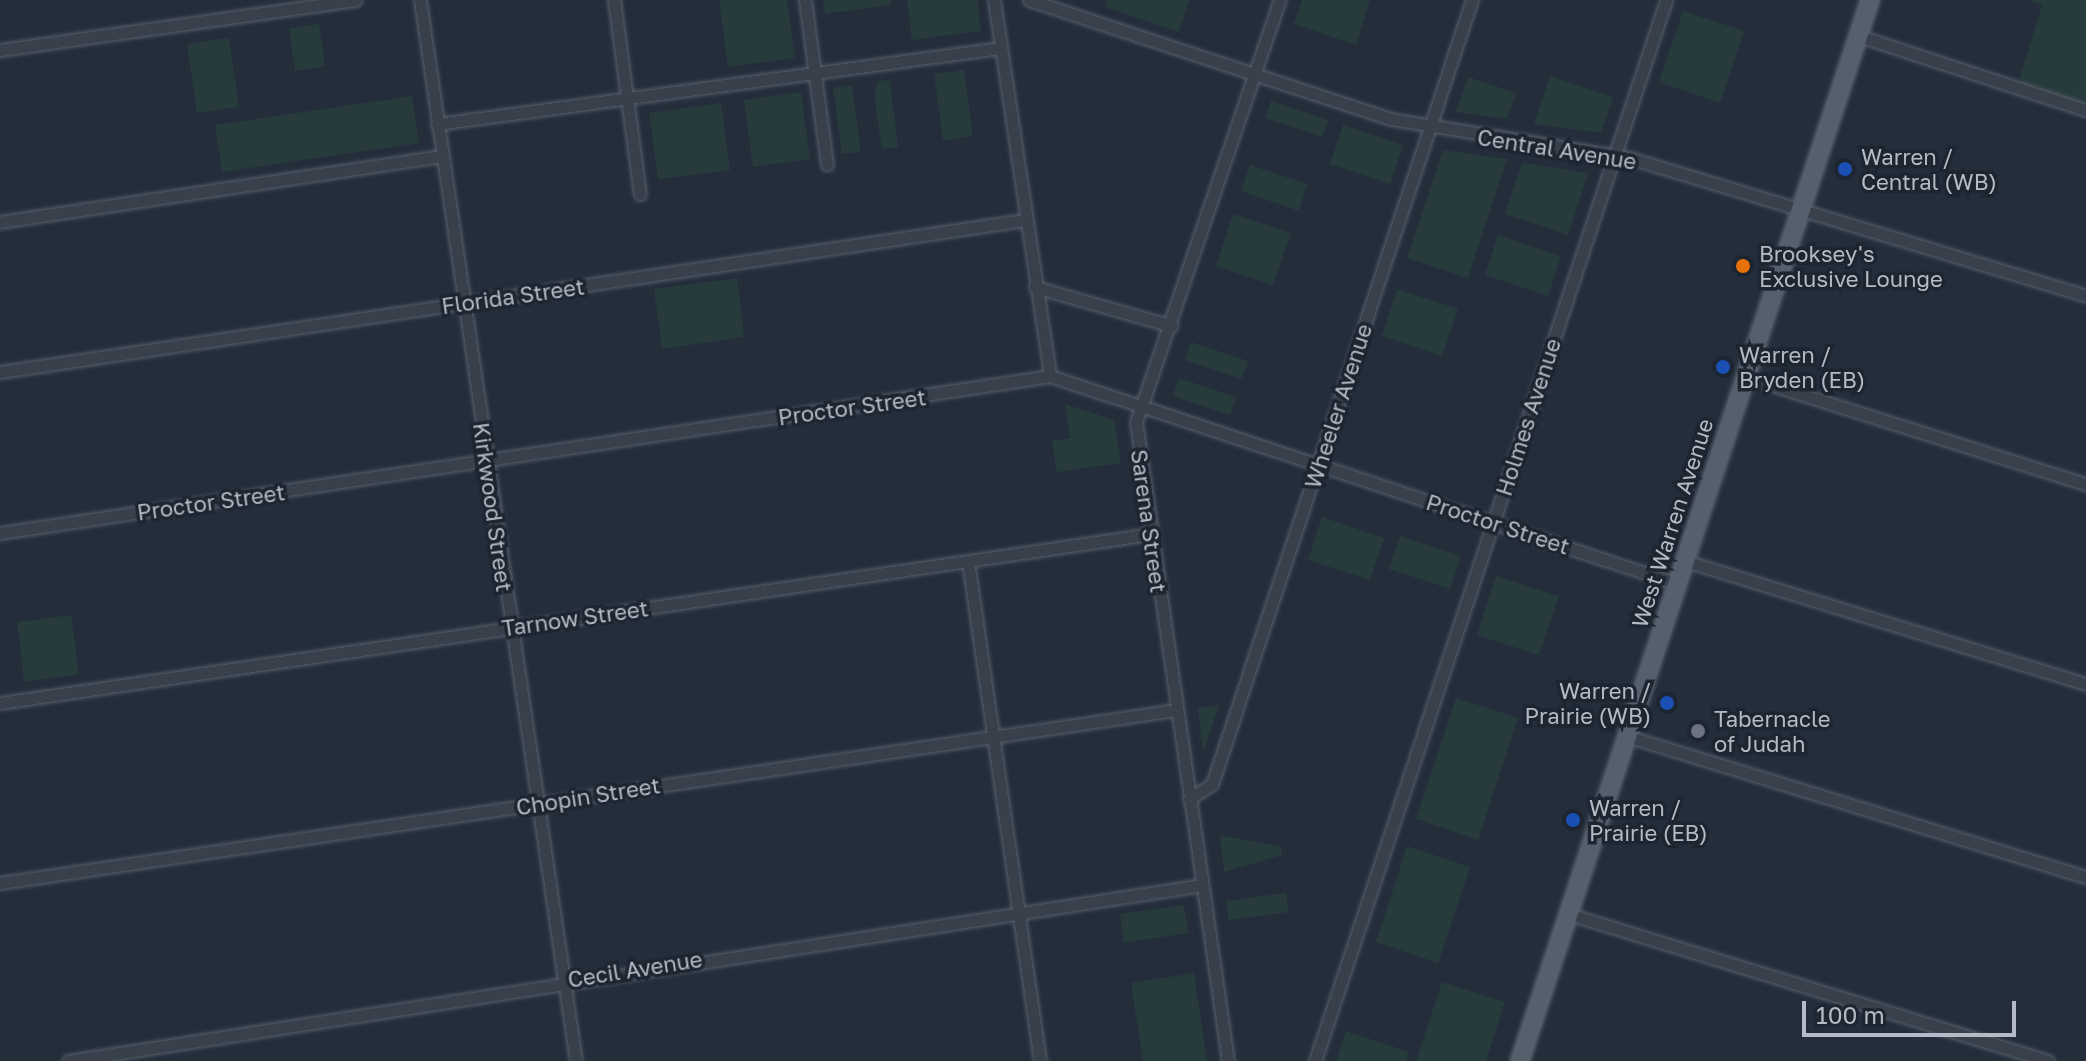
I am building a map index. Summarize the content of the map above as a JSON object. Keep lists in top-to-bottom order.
{
  "streets": {
    "main road": ["West Warren Avenue"],
    "street": [
      "Central Avenue",
      "Florida Street",
      "Wheeler Avenue",
      "Proctor Street",
      "Holmes Avenue",
      "Kirkwood Street",
      "Sarena Street",
      "Tarnow Street",
      "Chopin Street",
      "Cecil Avenue"
    ]
  },
  "crossings": [
    ["Central Avenue", "Wheeler Avenue"],
    ["Central Avenue", "Holmes Avenue"],
    ["Central Avenue", "Sarena Street"],
    ["Central Avenue", "West Warren Avenue"],
    ["Florida Street", "Kirkwood Street"],
    ["Wheeler Avenue", "Proctor Street"],
    ["Wheeler Avenue", "Sarena Street"],
    ["Proctor Street", "Holmes Avenue"],
    ["Proctor Street", "Kirkwood Street"],
    ["Proctor Street", "Sarena Street"],
    ["Proctor Street", "West Warren Avenue"],
    ["Kirkwood Street", "Tarnow Street"],
    ["Kirkwood Street", "Chopin Street"],
    ["Kirkwood Street", "Cecil Avenue"],
    ["Sarena Street", "Tarnow Street"],
    ["Sarena Street", "Chopin Street"],
    ["Sarena Street", "Cecil Avenue"]
  ],
  "places": [
    "Warren / Central (WB)",
    "Brooksey's Exclusive Lounge",
    "Warren / Bryden (EB)",
    "Warren / Prairie (WB)",
    "Tabernacle of Judah",
    "Warren / Prairie (EB)"
  ],
  "scale_bar": "100 m"
}
